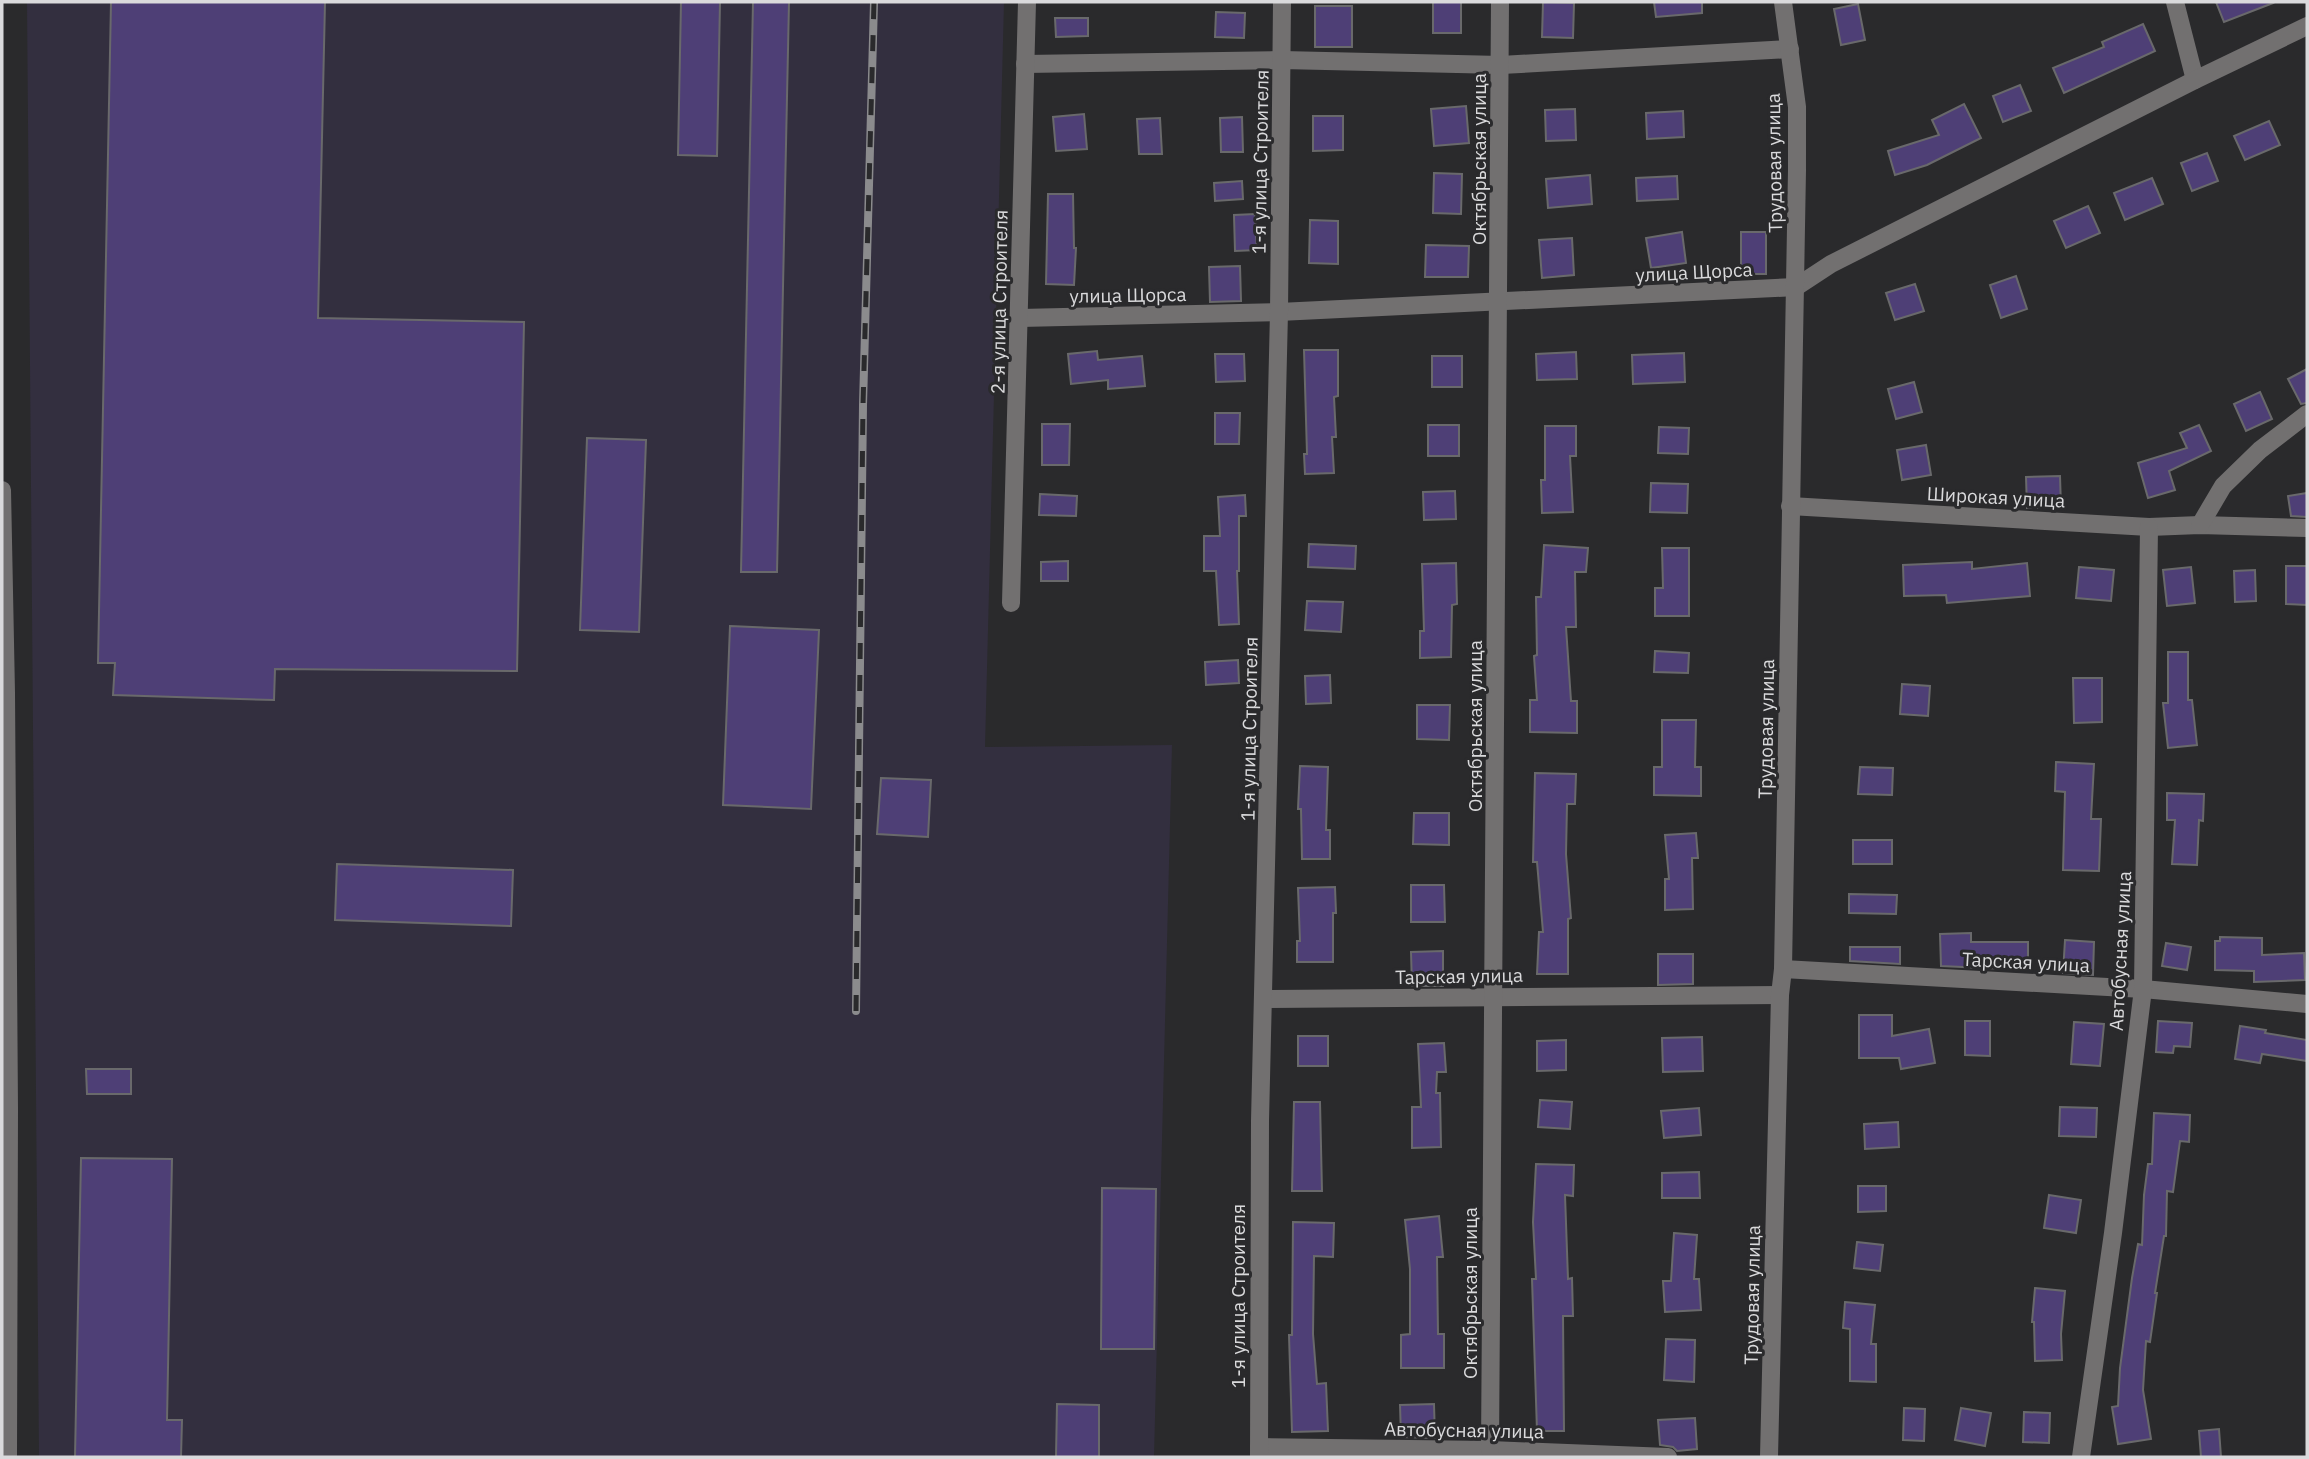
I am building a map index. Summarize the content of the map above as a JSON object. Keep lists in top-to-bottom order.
{
  "streets": {
    "street": [
      "Октябрьская улица",
      "1-я улица Строителя",
      "Трудовая улица",
      "улица Щорса",
      "2-я улица Строителя",
      "Широкая улица",
      "Автобусная улица",
      "Тарская улица"
    ]
  },
  "crossings": [
    ["Октябрьская улица", "улица Щорса"],
    ["Октябрьская улица", "Автобусная улица"],
    ["Октябрьская улица", "Тарская улица"],
    ["1-я улица Строителя", "улица Щорса"],
    ["1-я улица Строителя", "Автобусная улица"],
    ["1-я улица Строителя", "Тарская улица"],
    ["Трудовая улица", "улица Щорса"],
    ["Трудовая улица", "Широкая улица"],
    ["Трудовая улица", "Тарская улица"],
    ["улица Щорса", "2-я улица Строителя"],
    ["Широкая улица", "Автобусная улица"],
    ["Автобусная улица", "Тарская улица"]
  ]
}
